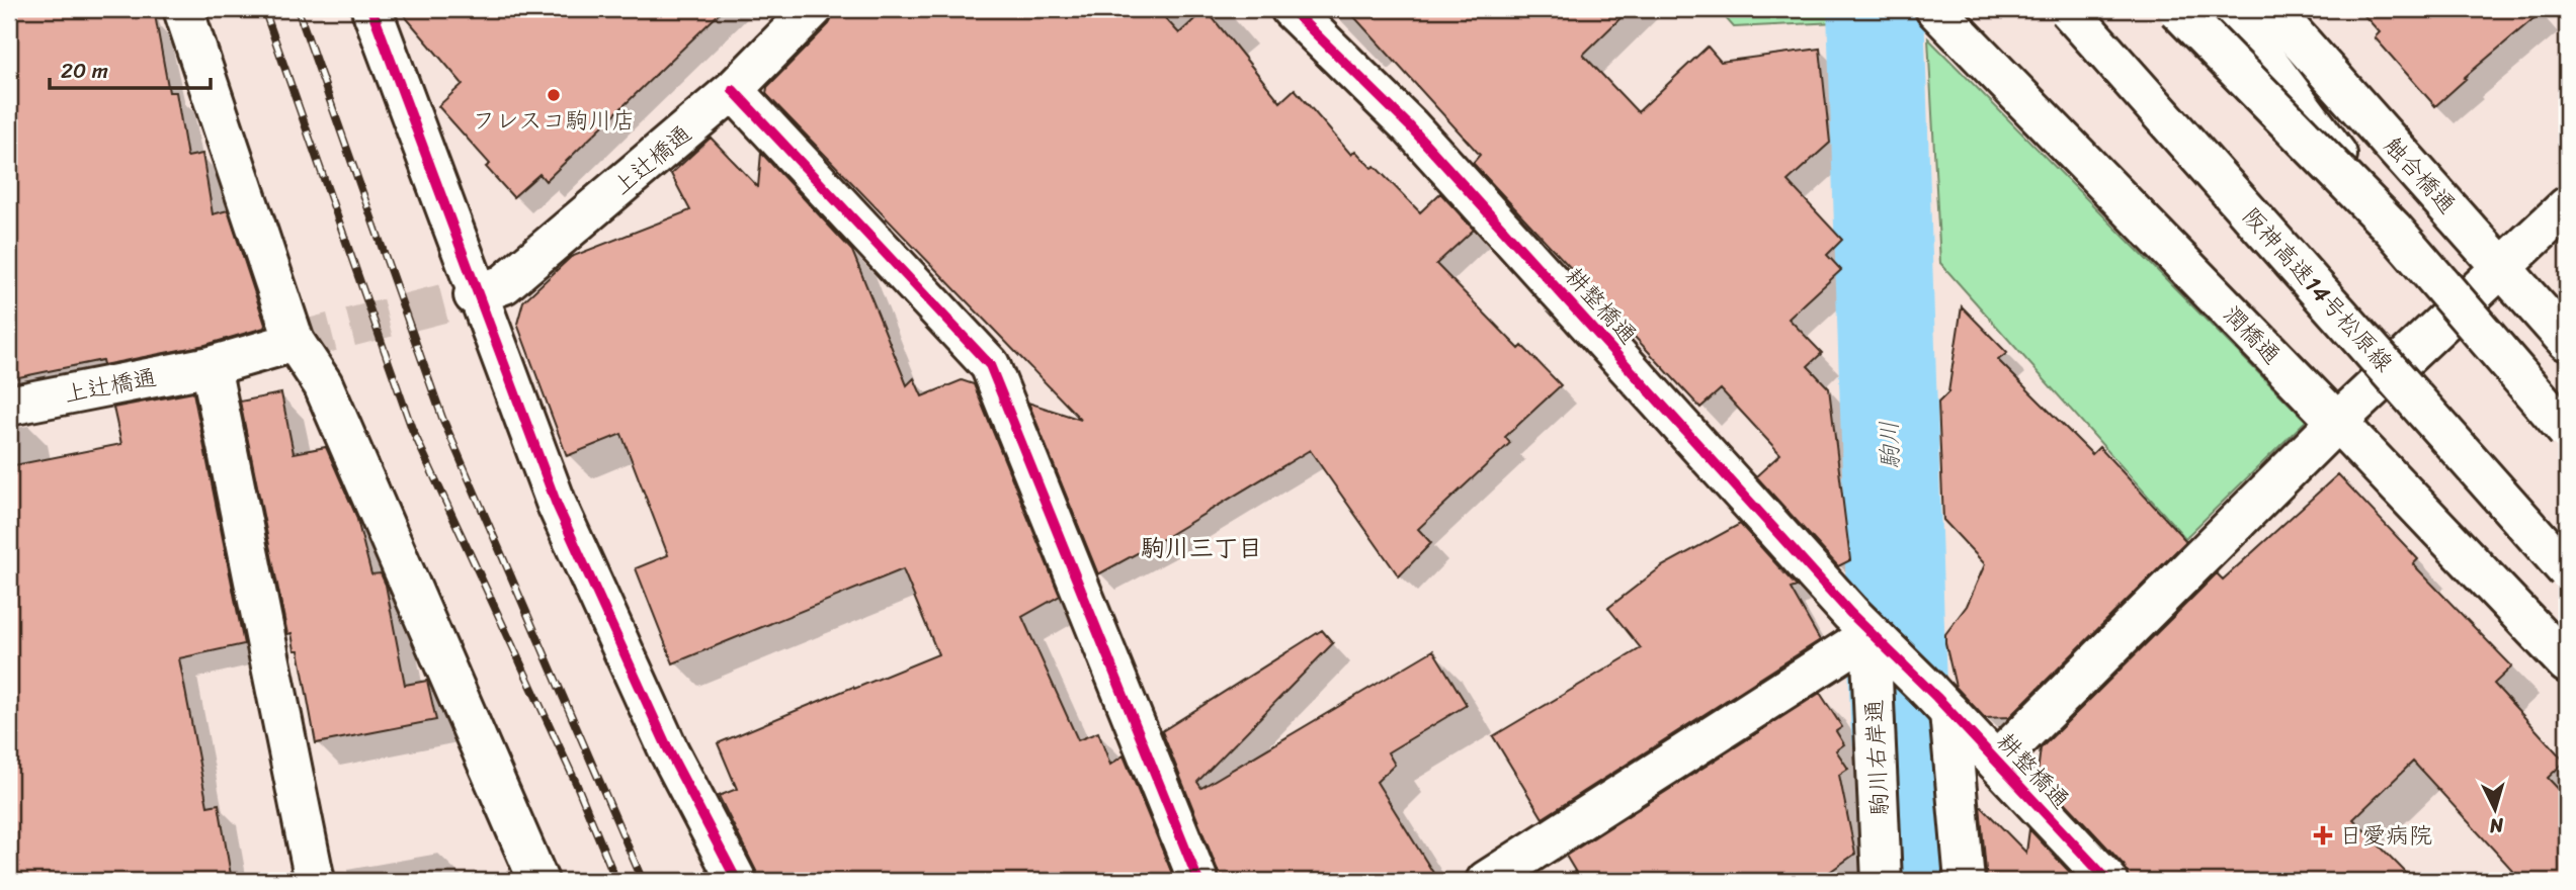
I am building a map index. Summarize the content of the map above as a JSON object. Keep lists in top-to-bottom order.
{
  "streets": {
    "main road": [
      "上辻橋通",
      "触合橋通",
      "阪神高速14号松原線",
      "耕整橋通",
      "潤橋通",
      "駒川右岸通"
    ]
  },
  "crossings": [
    ["耕整橋通", "駒川右岸通"]
  ],
  "districts": ["駒川三丁目"],
  "water": ["駒川"],
  "places": {
    "other": ["フレスコ駒川店"],
    "health": ["日愛病院"]
  },
  "scale_bar": "20 m",
  "north": "bottom"
}
